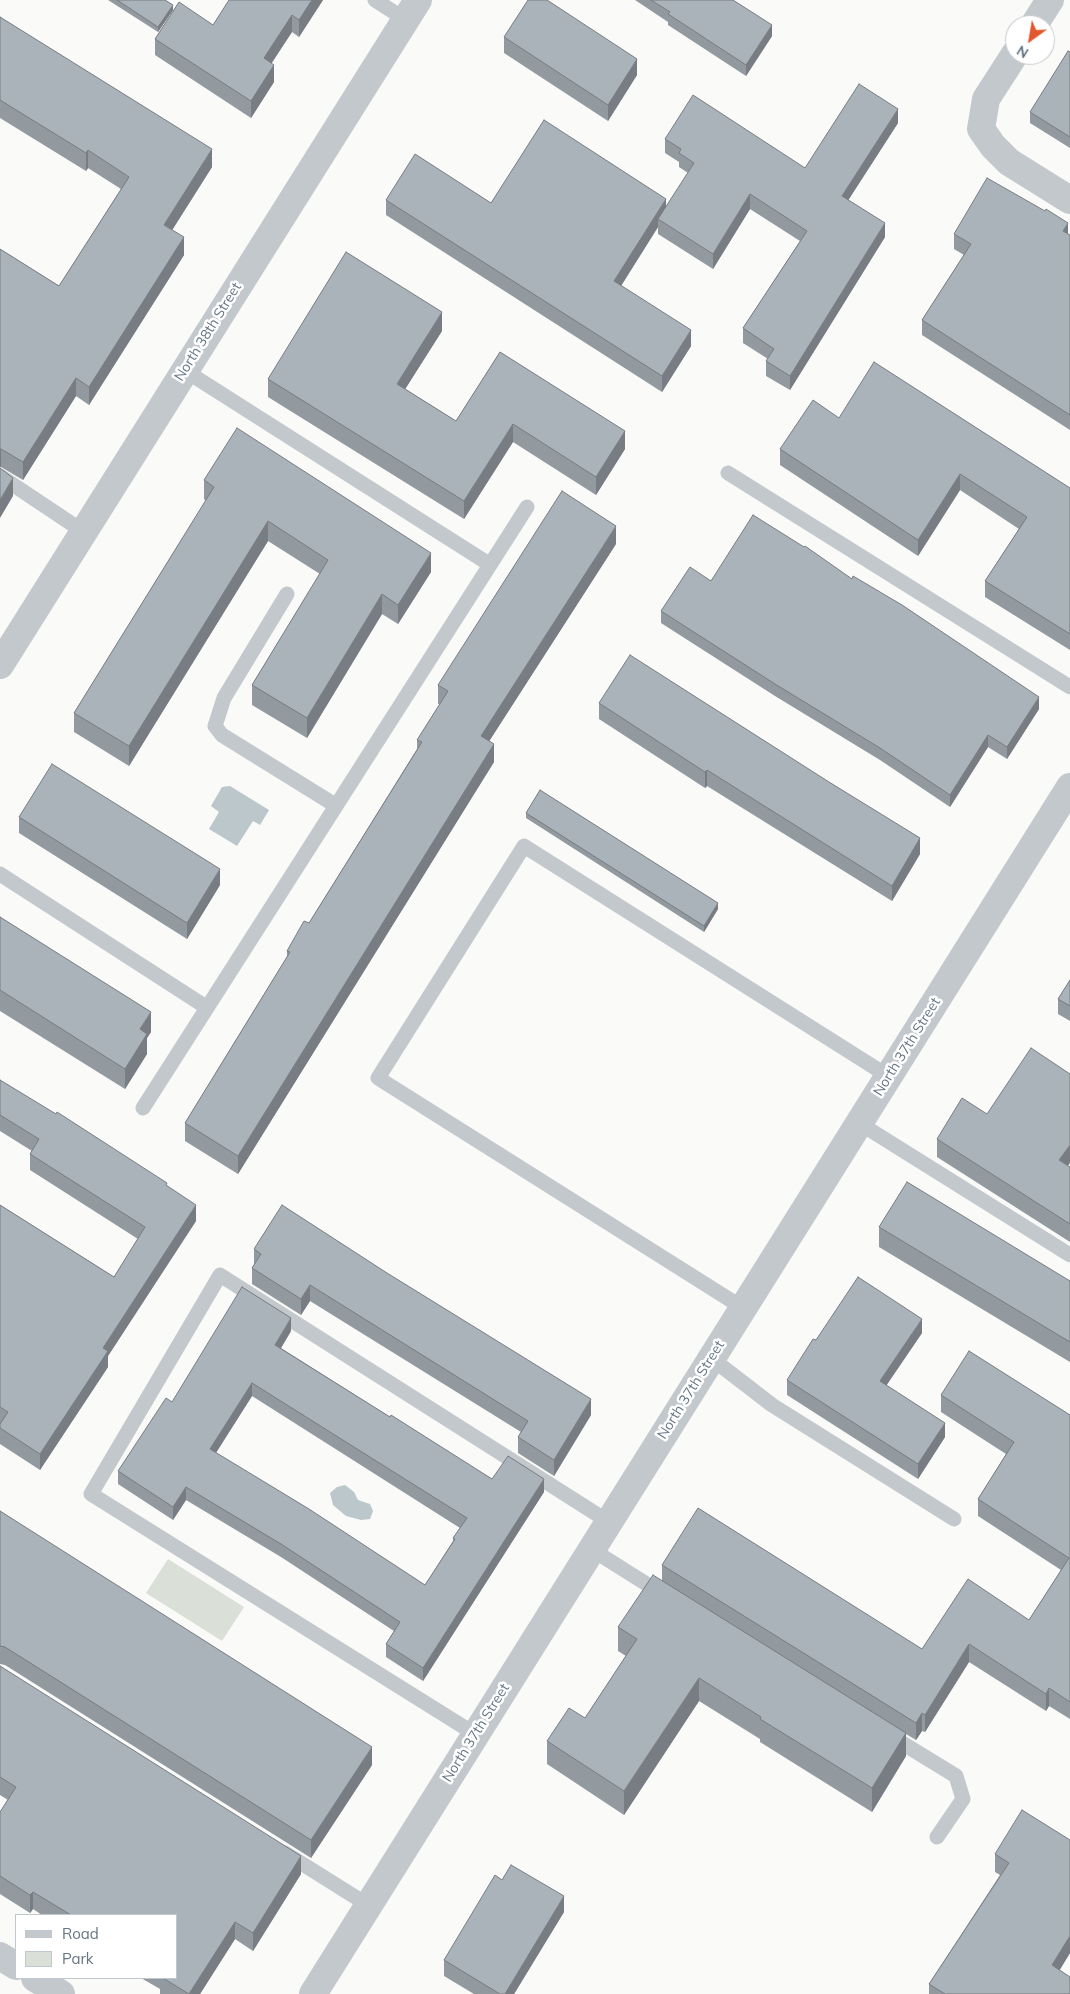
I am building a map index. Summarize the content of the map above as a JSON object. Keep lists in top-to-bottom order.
{
  "streets": {
    "street": ["North 38th Street", "North 37th Street"]
  },
  "legend": ["Road", "Park"],
  "north": "bottom left"
}
